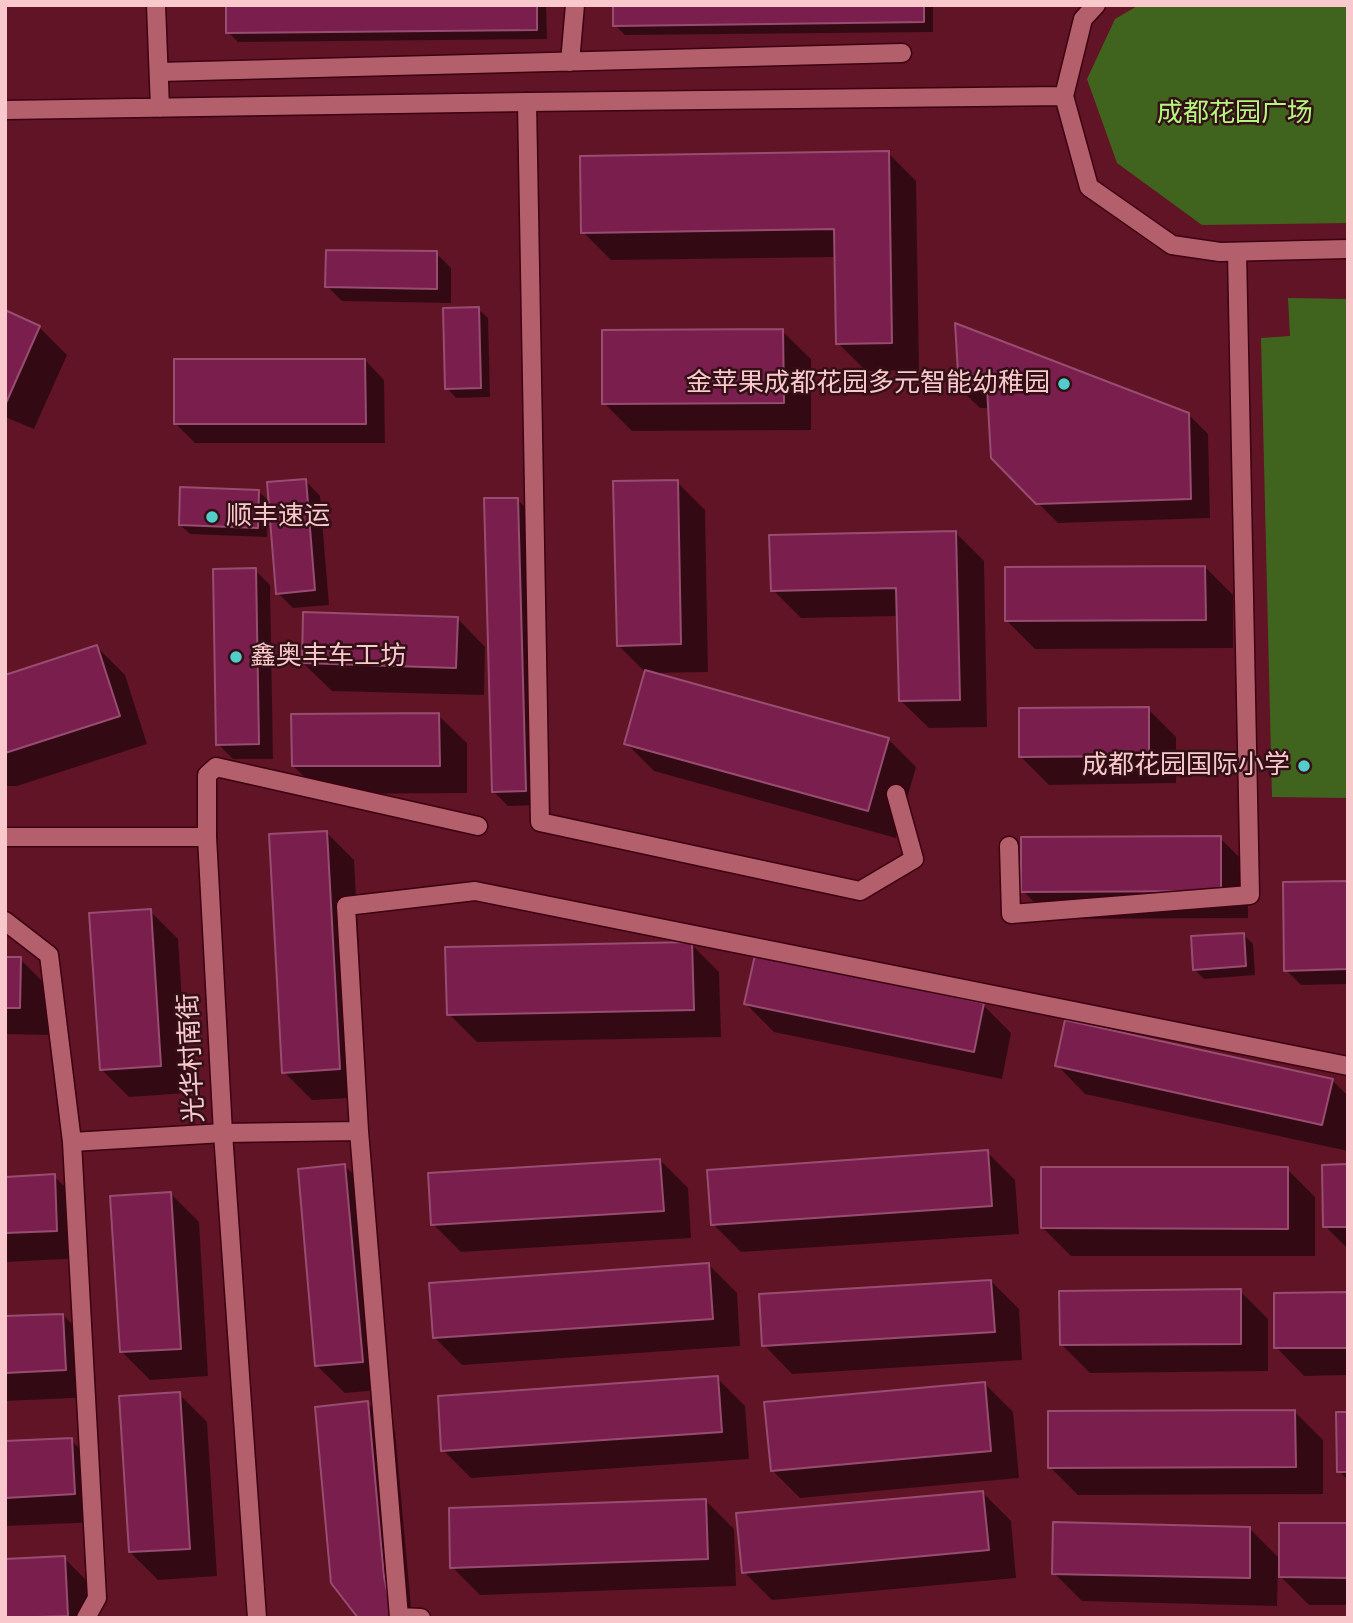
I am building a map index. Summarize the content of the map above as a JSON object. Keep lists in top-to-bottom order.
{
  "streets": {
    "street": ["光华村南街"]
  },
  "parks": ["成都花园广场"],
  "places": [
    "金苹果成都花园多元智能幼稚园",
    "顺丰速运",
    "鑫奥丰车工坊",
    "成都花园国际小学"
  ]
}
